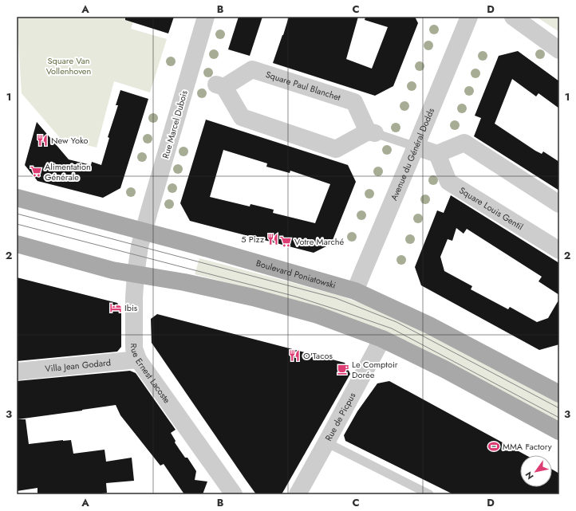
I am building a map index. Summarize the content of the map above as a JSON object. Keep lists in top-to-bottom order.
{
  "streets": {
    "main road": ["Boulevard Poniatowski"],
    "street": [
      "Square Paul Blanchet",
      "Rue Marcel Dubois",
      "Avenue du Général Dodds",
      "Square Louis Gentil",
      "Villa Jean Godard",
      "Rue Ernest Lacoste",
      "Rue de Picpus"
    ]
  },
  "crossings": [
    ["Rue Marcel Dubois", "Boulevard Poniatowski"],
    ["Rue Marcel Dubois", "Rue Ernest Lacoste"],
    ["Avenue du Général Dodds", "Boulevard Poniatowski"],
    ["Boulevard Poniatowski", "Rue Ernest Lacoste"],
    ["Villa Jean Godard", "Rue Ernest Lacoste"]
  ],
  "parks": ["Square Van Vollenhoven"],
  "places": {
    "restaurant": ["New Yoko", "5 Pizz", "O'Tacos"],
    "supermarket": ["Alimentation Générale", "Votre Marché"],
    "hotel": ["Ibis"],
    "cafe": ["Le Comptoir Dorée"],
    "sports": ["MMA Factory"]
  },
  "north": "bottom left",
  "grid": {
    "columns": [
      "A",
      "B",
      "C",
      "D"
    ],
    "rows": ["1", "2", "3"]
  }
}
